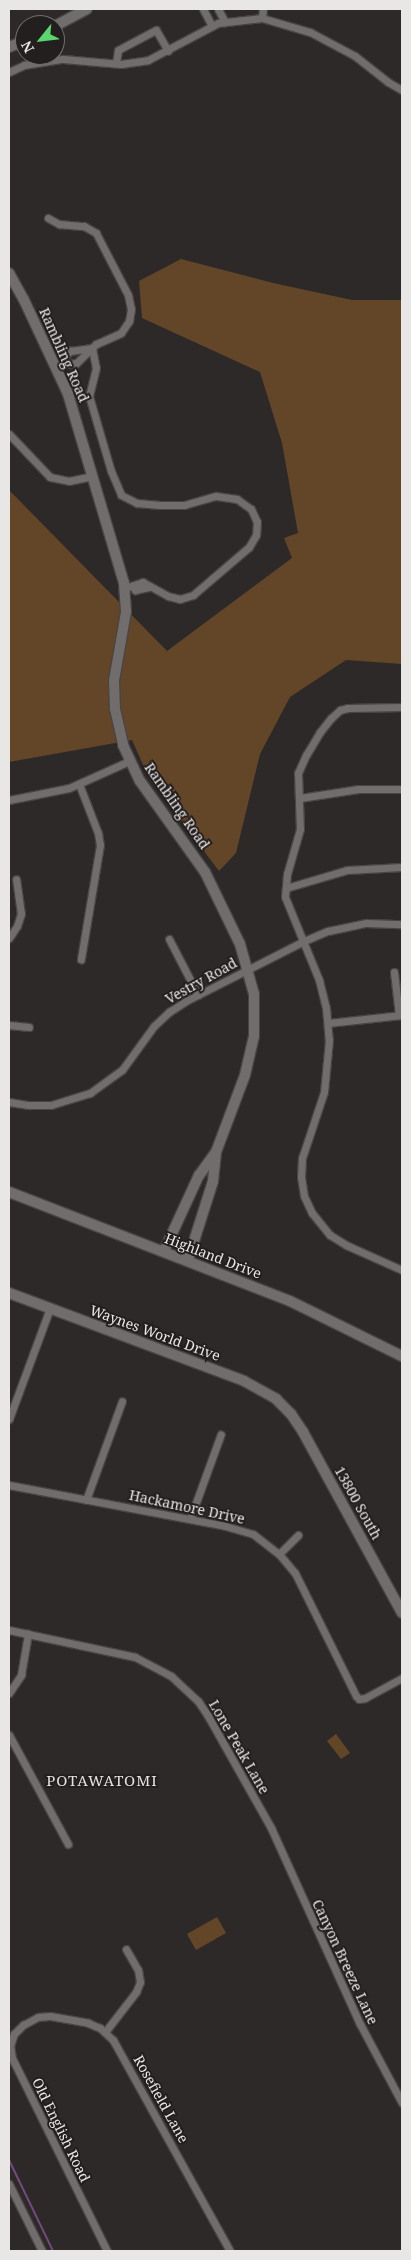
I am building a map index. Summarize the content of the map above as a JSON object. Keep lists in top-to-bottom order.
{
  "streets": {
    "street": [
      "Rambling Road",
      "Vestry Road",
      "Highland Drive",
      "Waynes World Drive",
      "13800 South",
      "Hackamore Drive",
      "Lone Peak Lane",
      "Canyon Breeze Lane",
      "Rosefield Lane",
      "Old English Road"
    ]
  },
  "crossings": [
    ["Rambling Road", "Vestry Road"],
    ["Rambling Road", "Highland Drive"],
    ["Waynes World Drive", "13800 South"],
    ["Lone Peak Lane", "Canyon Breeze Lane"],
    ["Rosefield Lane", "Old English Road"]
  ],
  "districts": ["POTAWATOMI"],
  "north": "bottom left"
}
